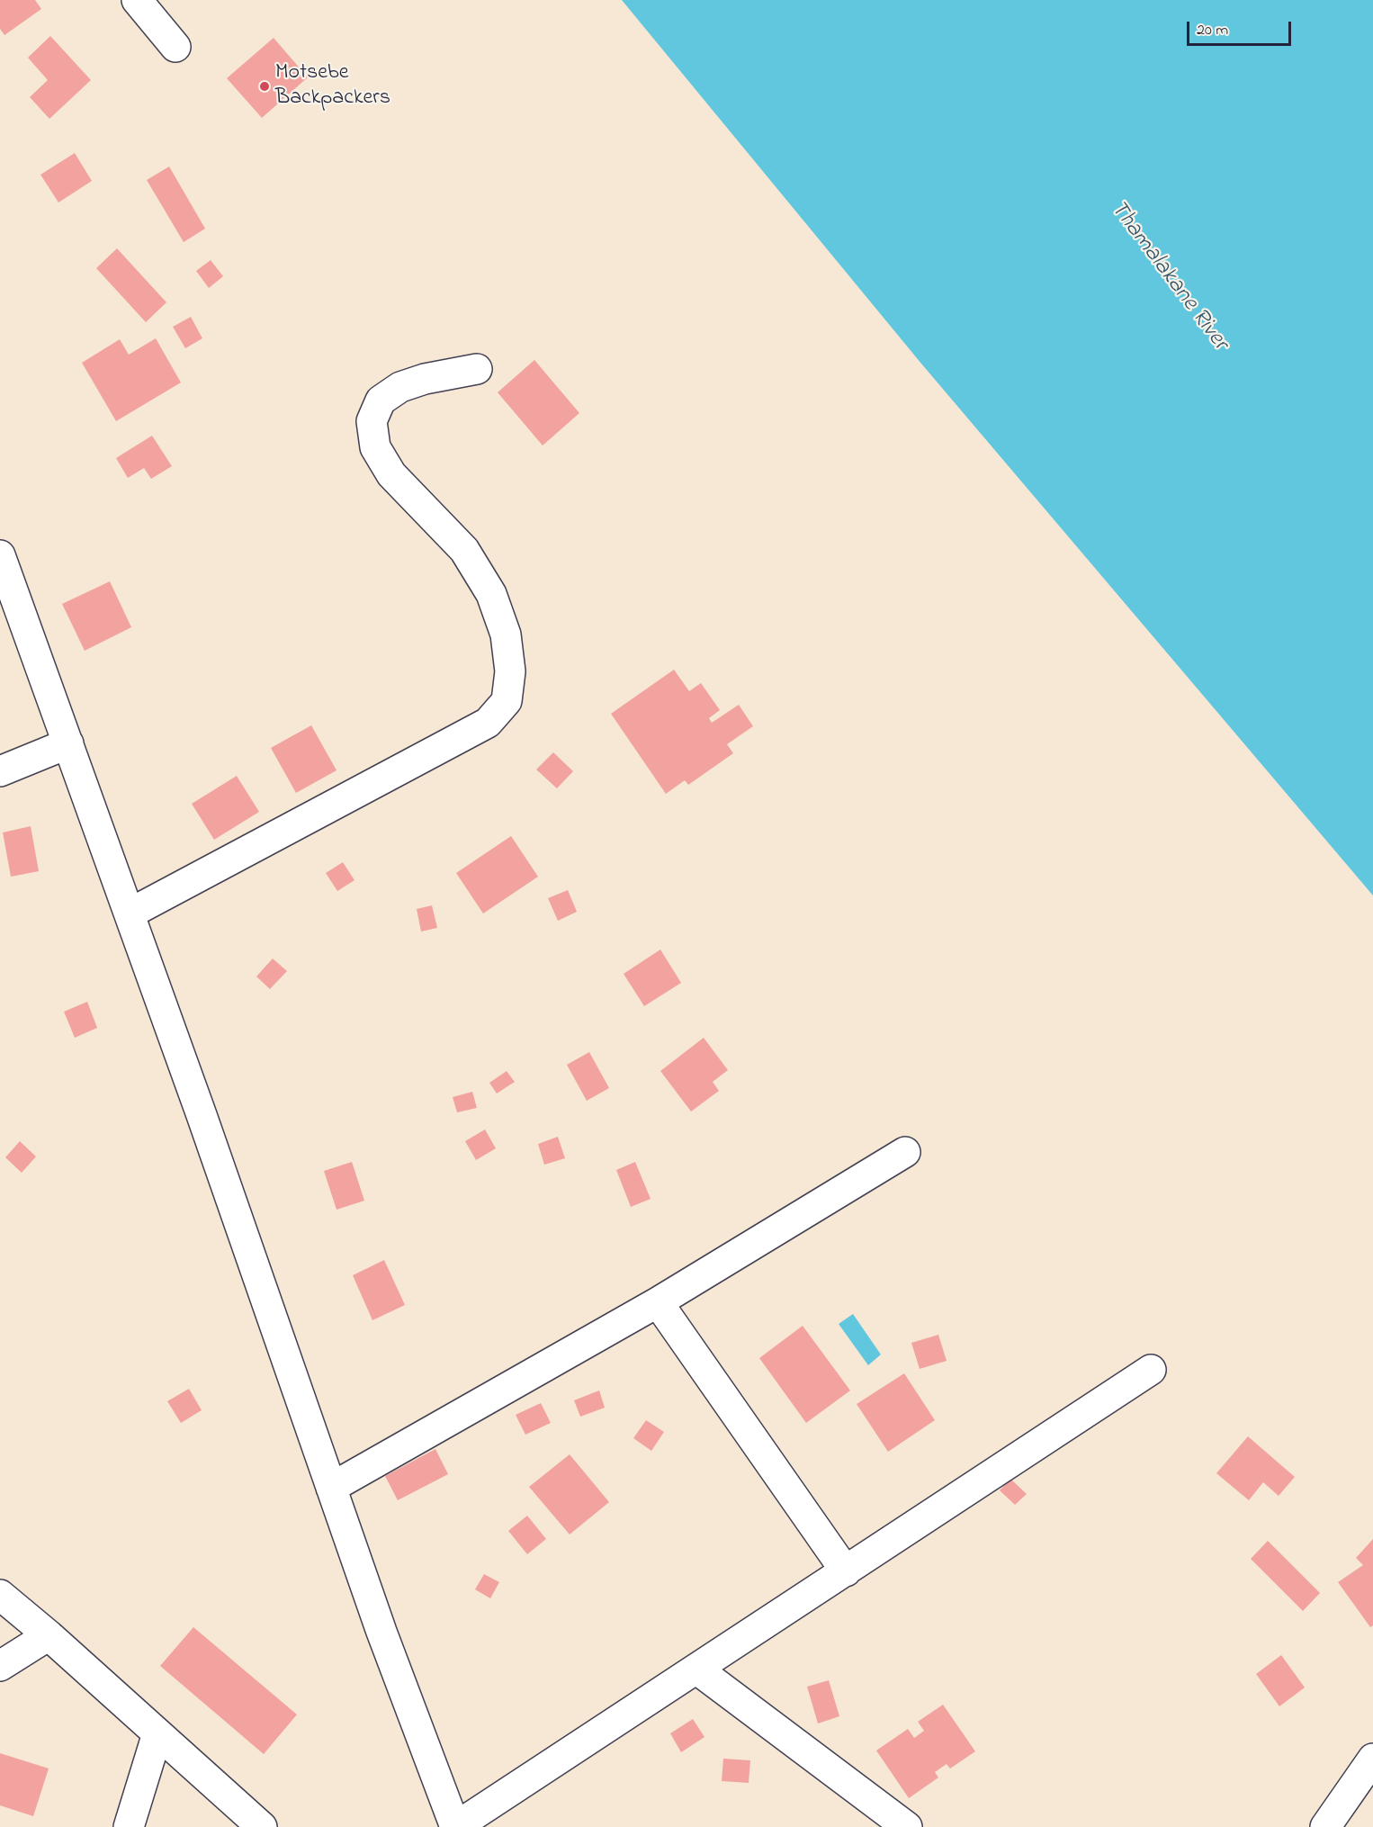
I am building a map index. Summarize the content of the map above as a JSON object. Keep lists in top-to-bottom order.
{
  "water": ["Thamalakane River"],
  "places": ["Motsebe Backpackers"],
  "scale_bar": "20 m"
}
